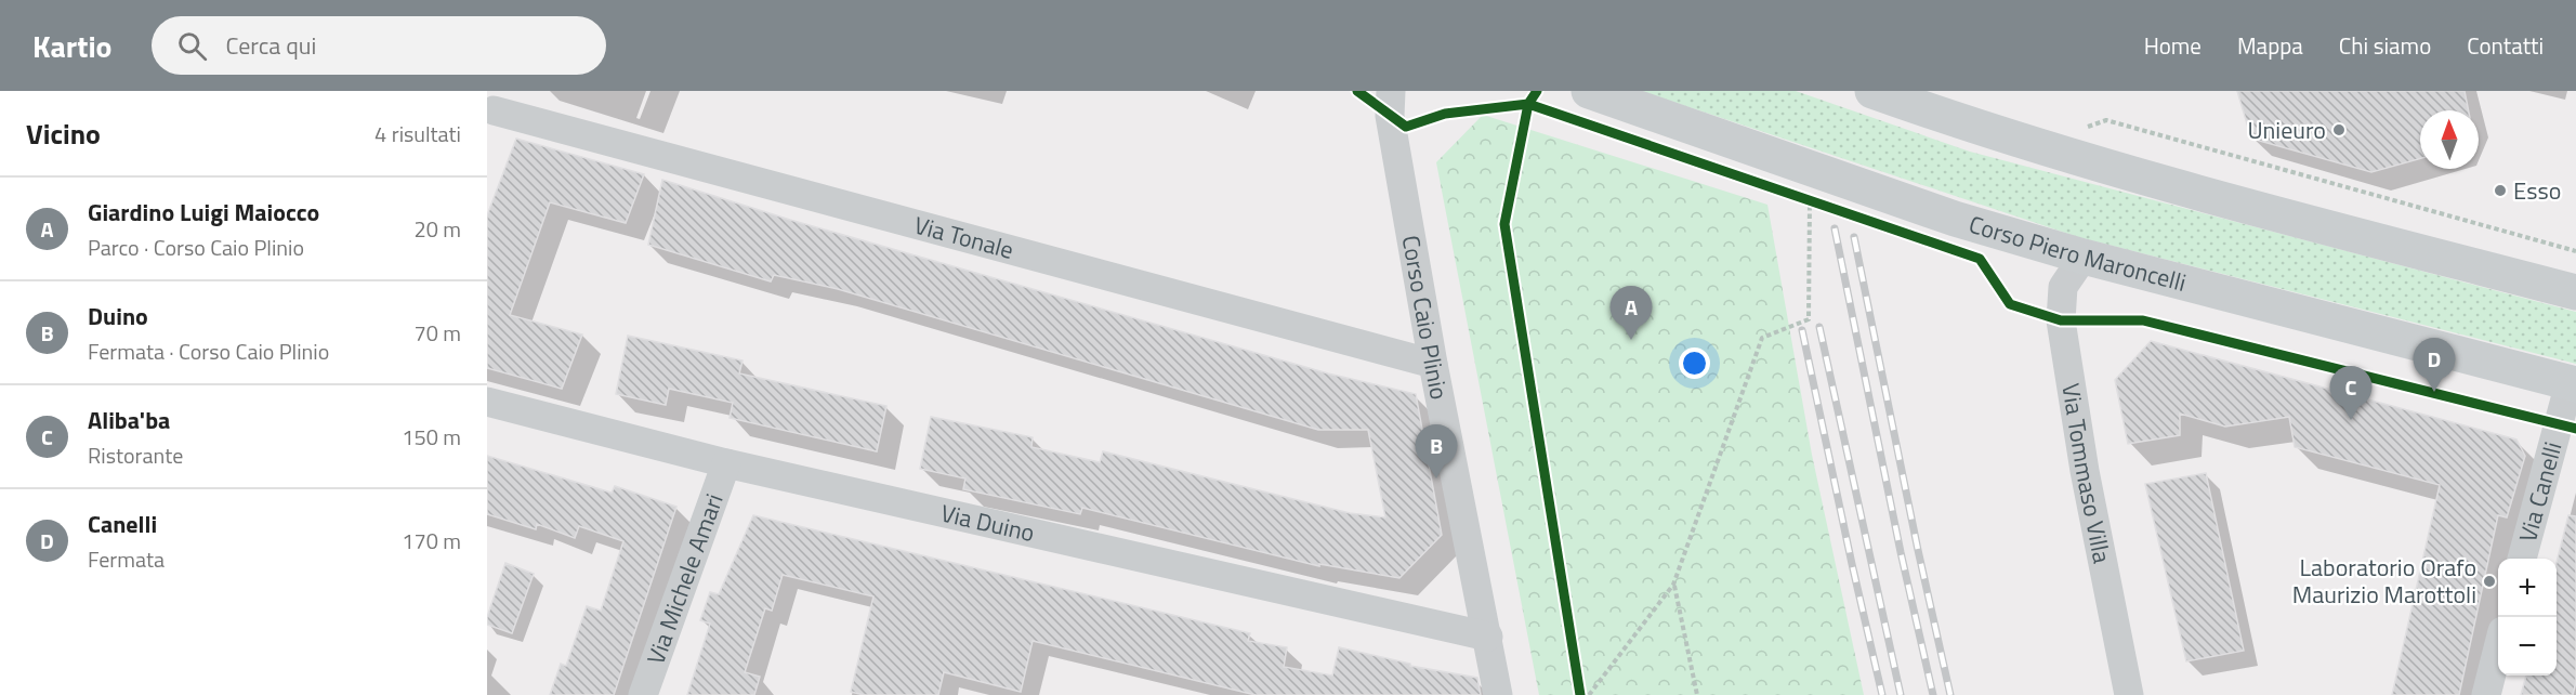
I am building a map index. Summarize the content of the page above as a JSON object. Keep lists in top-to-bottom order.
{
  "streets": {
    "main road": ["Corso Piero Maroncelli"],
    "street": [
      "Via Tonale",
      "Corso Caio Plinio",
      "Via Tommaso Villa",
      "Via Canelli",
      "Via Duino",
      "Via Michele Amari"
    ]
  },
  "crossings": [
    ["Via Tonale", "Corso Caio Plinio"],
    ["Corso Piero Maroncelli", "Via Tommaso Villa"],
    ["Corso Piero Maroncelli", "Via Canelli"],
    ["Corso Caio Plinio", "Via Duino"],
    ["Via Duino", "Via Michele Amari"]
  ],
  "places": ["Unieuro", "Esso", "Laboratorio Orafo Maurizio Marottoli"],
  "north": "top",
  "page": {
    "header": "Kartio",
    "search": "Cerca qui",
    "nav": [
      "Home",
      "Mappa",
      "Chi siamo",
      "Contatti"
    ],
    "heading": ["Vicino", "4 risultati"],
    "list": [
      {
        "mark": "A",
        "name": "Giardino Luigi Maiocco",
        "note": "Parco · Corso Caio Plinio",
        "value": "20 m"
      },
      {
        "mark": "B",
        "name": "Duino",
        "note": "Fermata · Corso Caio Plinio",
        "value": "70 m"
      },
      {
        "mark": "C",
        "name": "Aliba'ba",
        "note": "Ristorante",
        "value": "150 m"
      },
      {
        "mark": "D",
        "name": "Canelli",
        "note": "Fermata",
        "value": "170 m"
      }
    ],
    "pins": [
      "A",
      "D",
      "C",
      "B"
    ],
    "map_buttons": ["+", "−"]
  }
}
